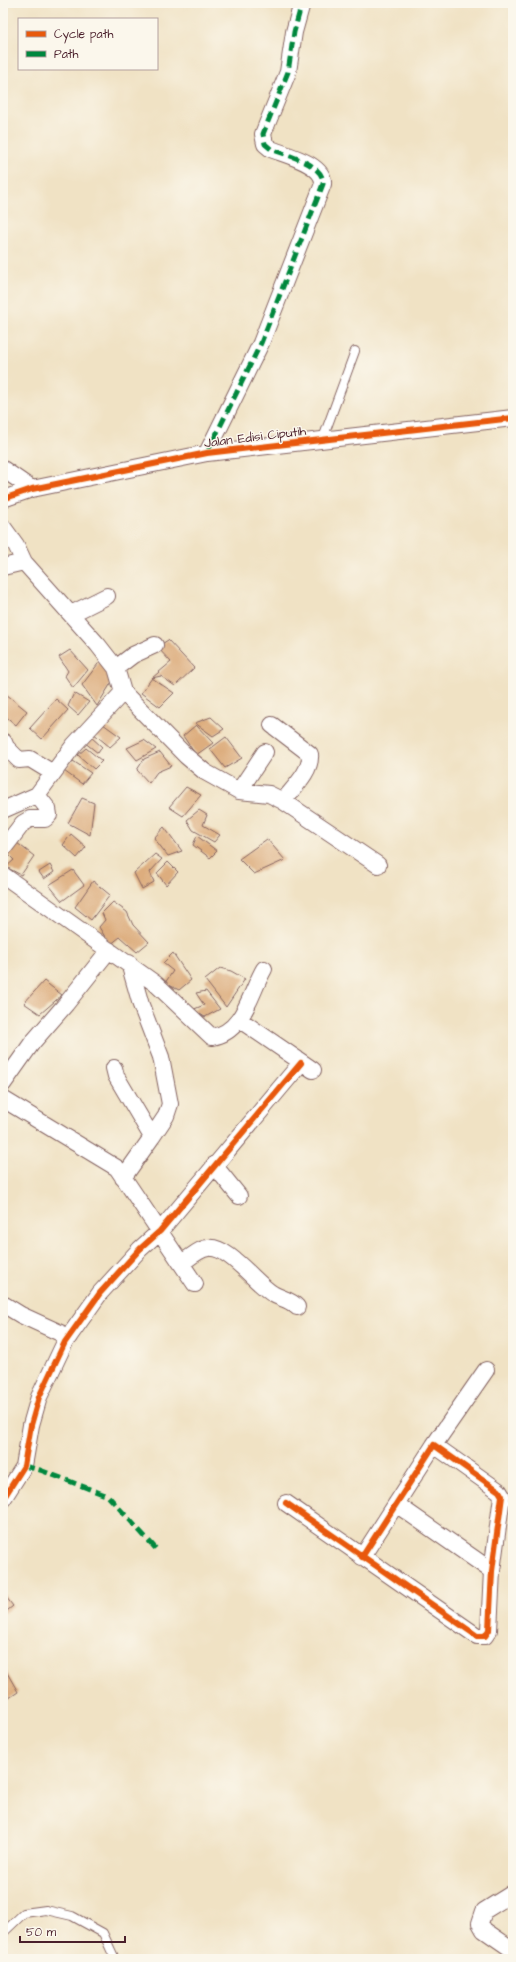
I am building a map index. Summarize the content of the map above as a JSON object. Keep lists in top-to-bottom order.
{
  "streets": {
    "street": ["Jalan Edisi Ciputih"]
  },
  "legend": ["Cycle path", "Path"],
  "scale_bar": "50 m"
}
